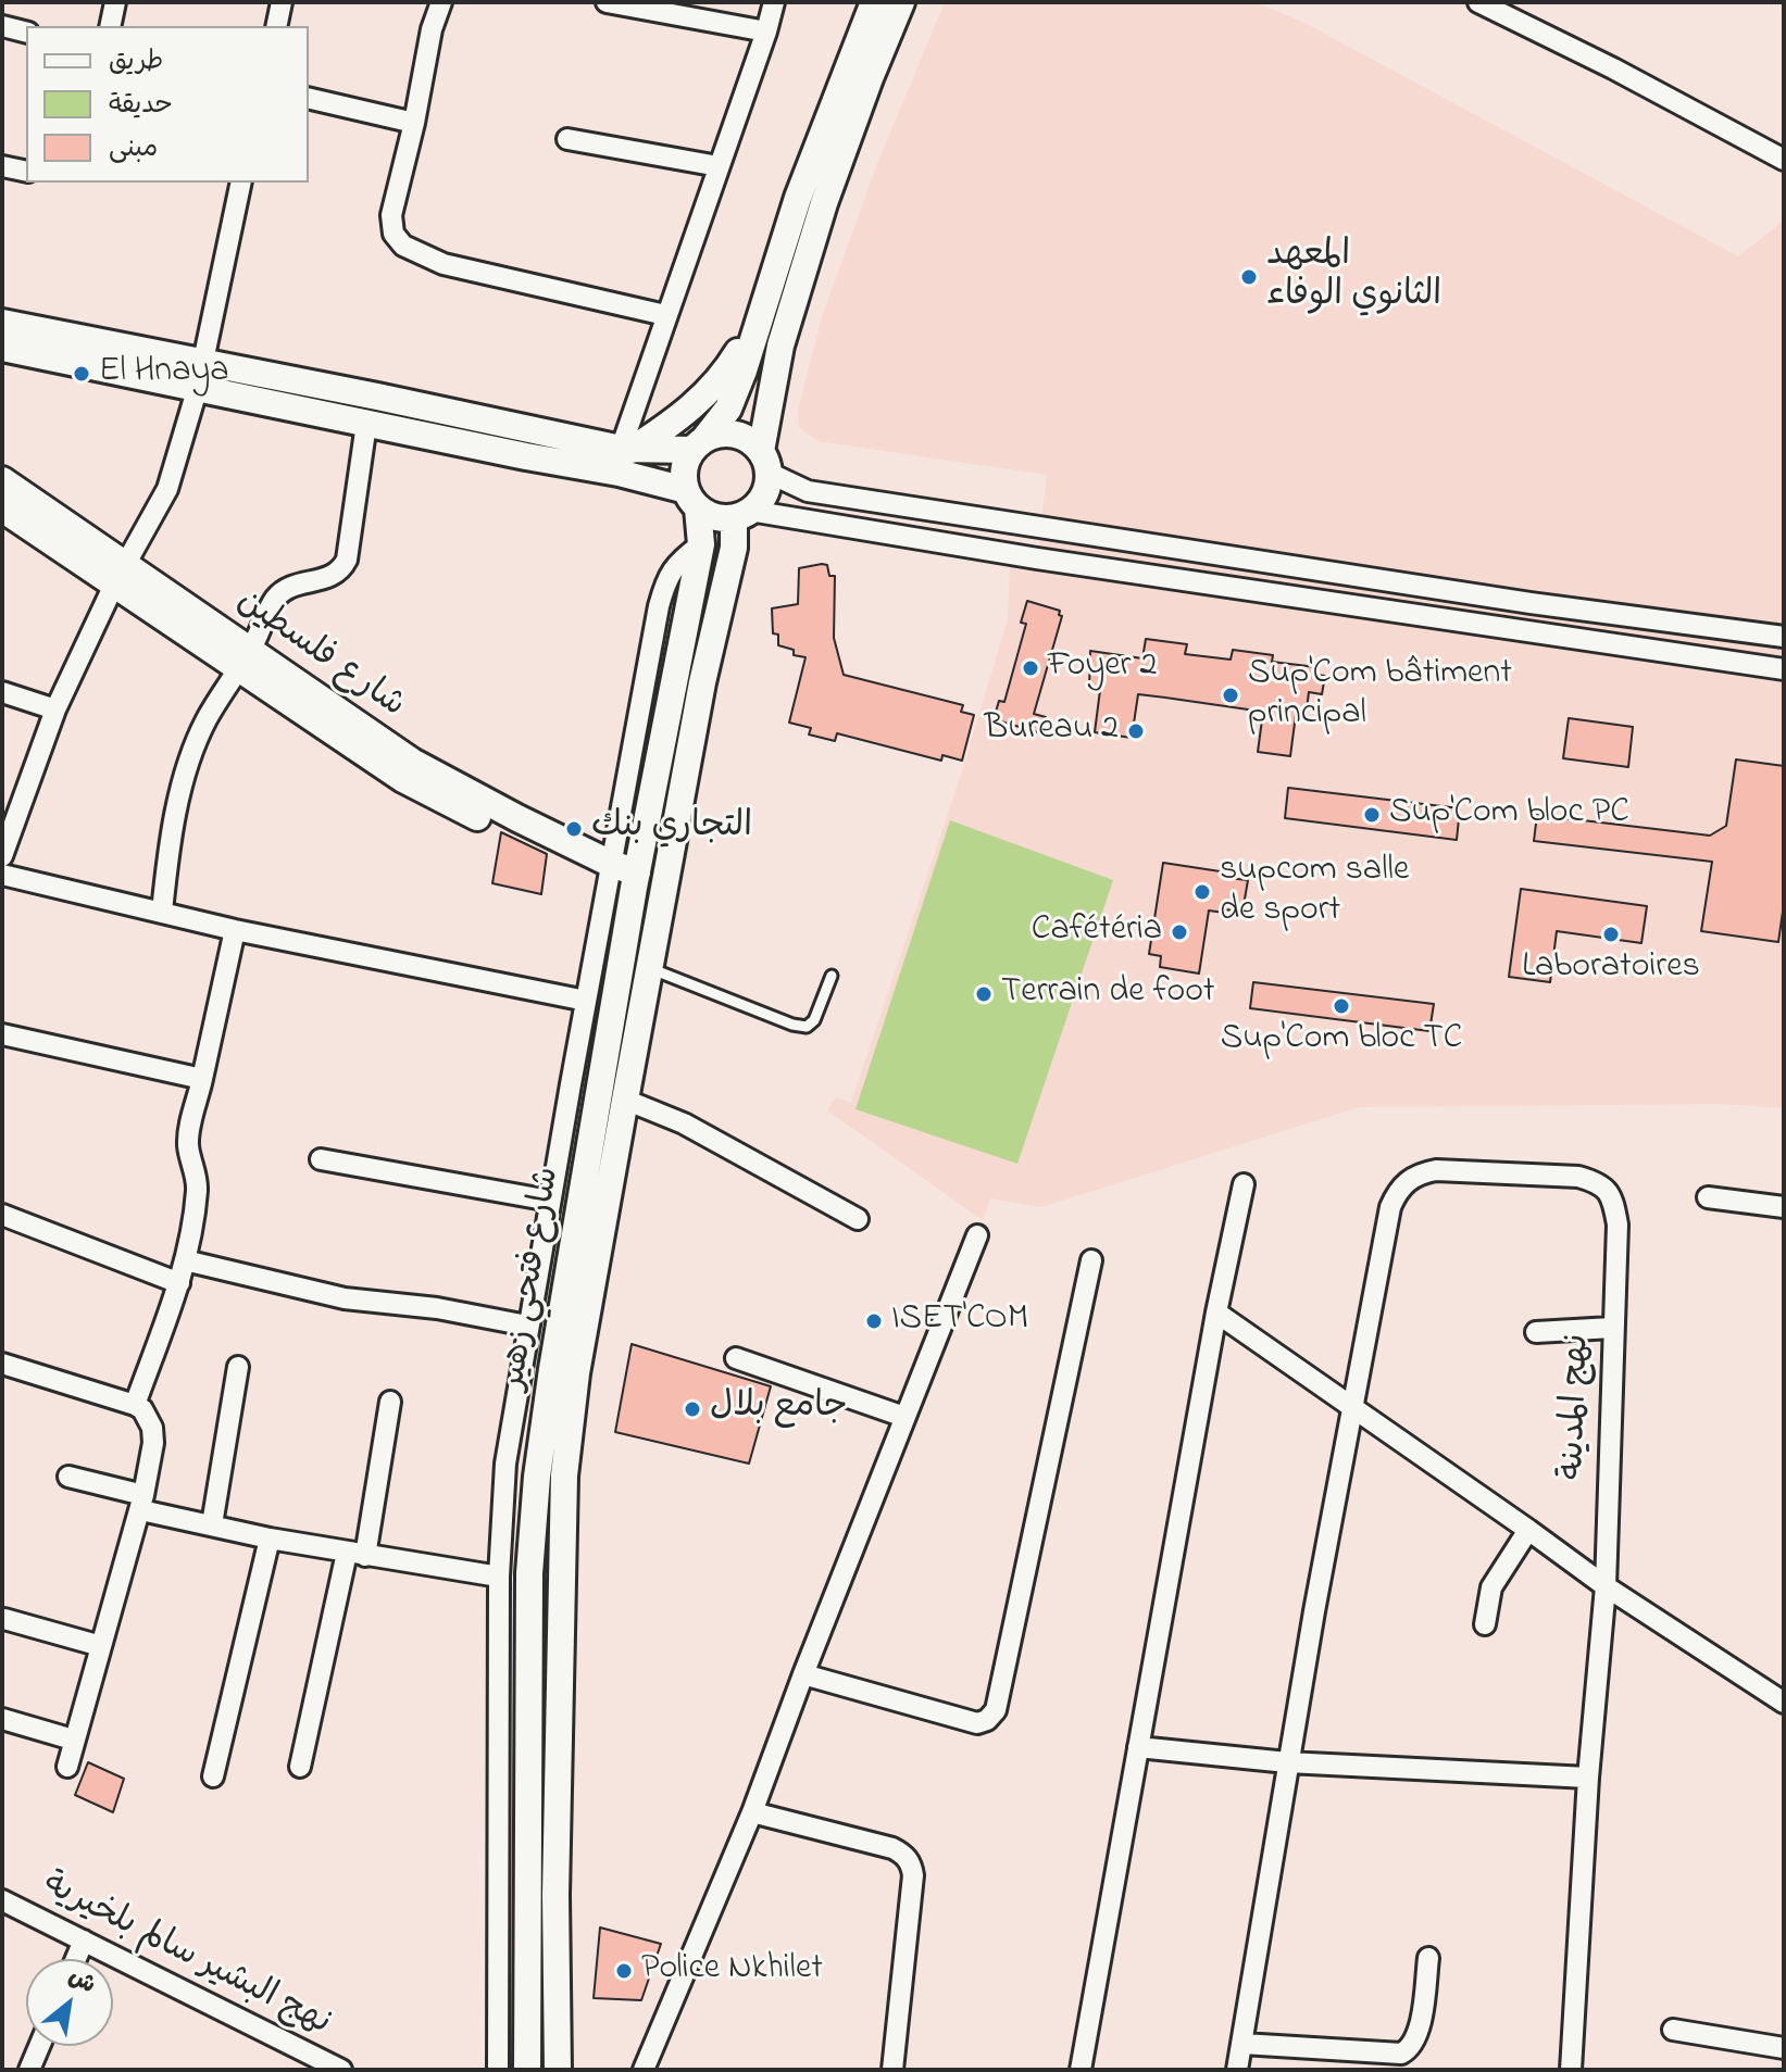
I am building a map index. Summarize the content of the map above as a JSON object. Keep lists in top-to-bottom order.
{
  "streets": {
    "street": [
      "شارع فلسطين",
      "شارع فتحي زهير",
      "نهج المدينة",
      "نهج البشير سالم بلخيرية"
    ]
  },
  "crossings": [
    ["شارع فلسطين", "شارع فتحي زهير"]
  ],
  "places": [
    "المعهد الثانوي الوفاء",
    "El Hnaya",
    "Foyer 2",
    "Sup'Com bâtiment principal",
    "Bureau 2",
    "Sup'Com bloc PC",
    "التجاري بنك",
    "supcom salle de sport",
    "Cafétéria",
    "Laboratoires",
    "Terrain de foot",
    "Sup'Com bloc TC",
    "ISET'COM",
    "جامع بلال",
    "Police Nkhilet"
  ],
  "legend": ["طريق", "حديقة", "مبنى"],
  "north": "top right"
}
